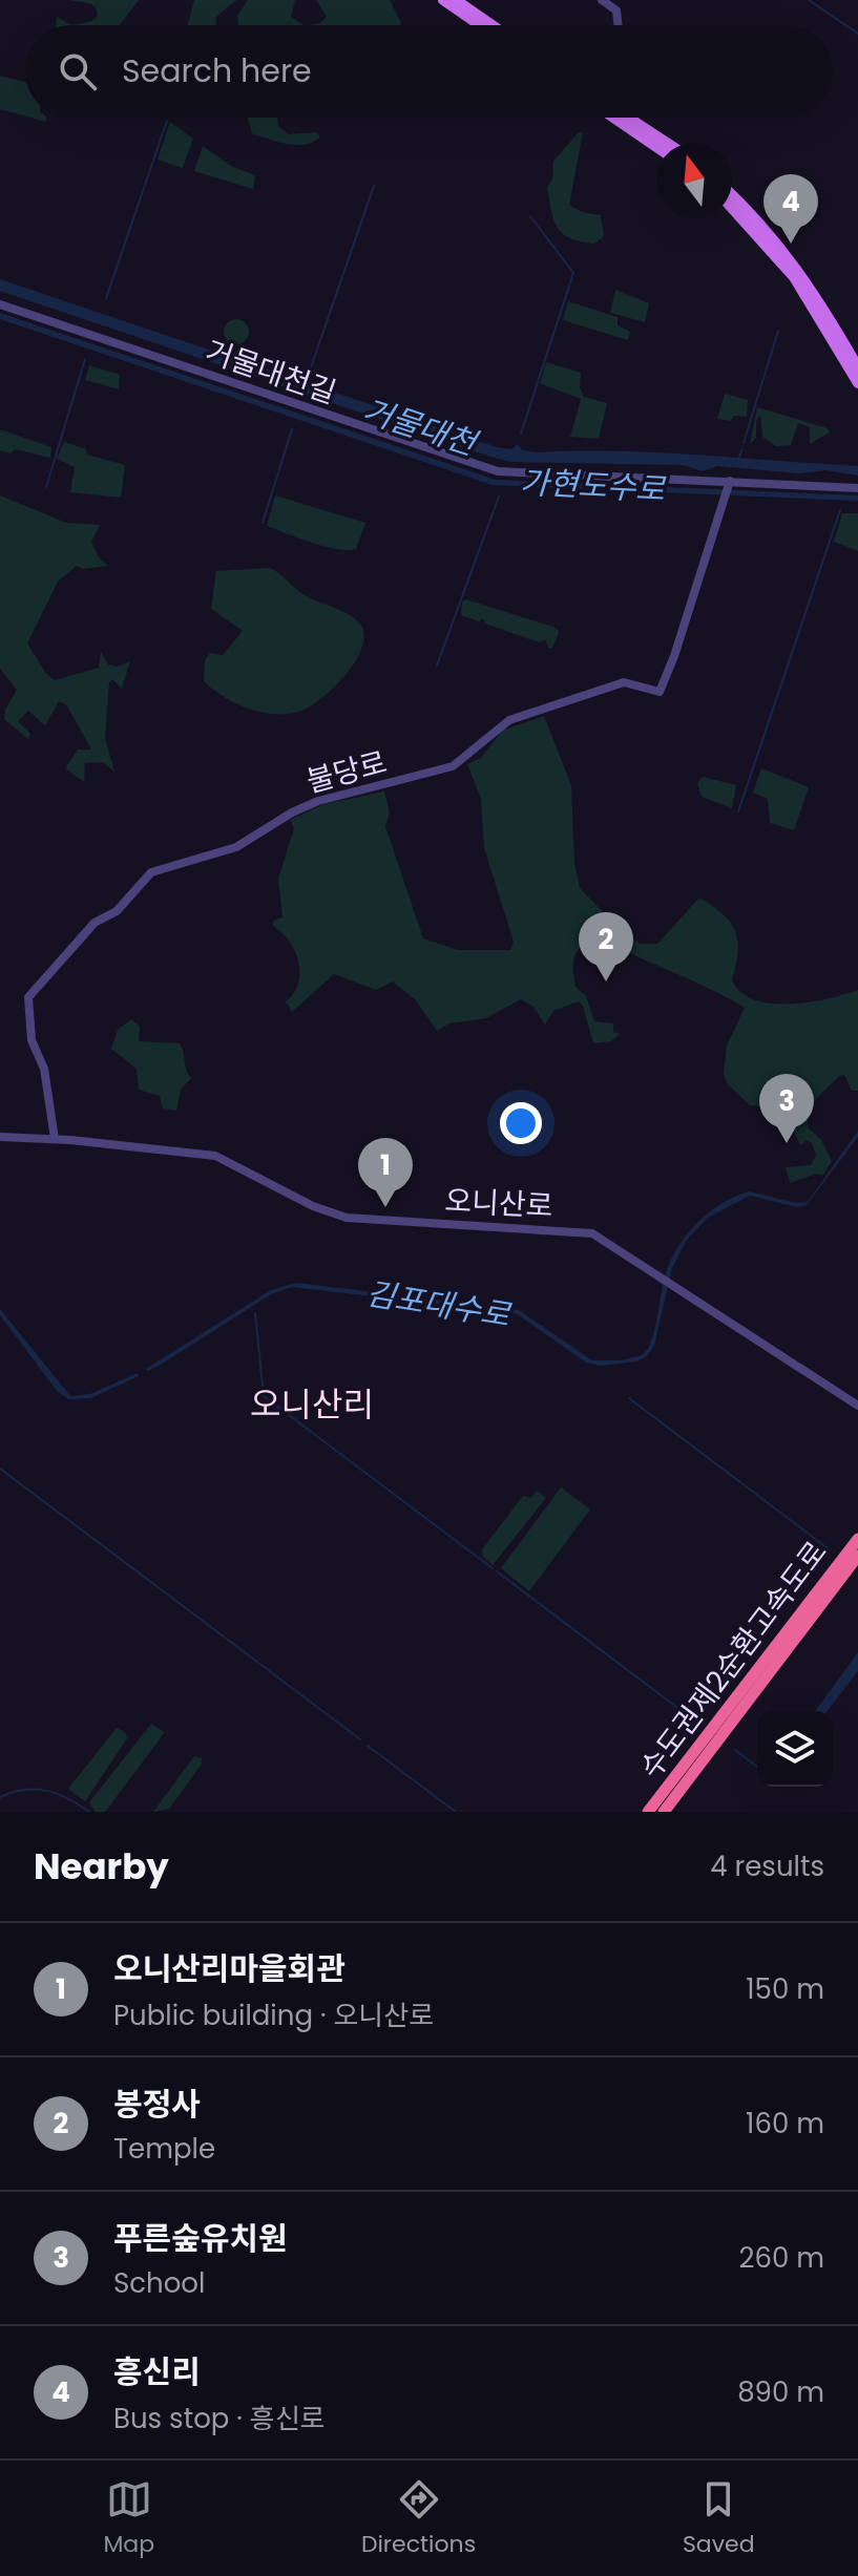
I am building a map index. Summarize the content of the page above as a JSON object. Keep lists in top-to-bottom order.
{
  "streets": {
    "highway": ["수도권제2순환고속도로"],
    "street": ["거물대천길", "불당로", "오니산로"]
  },
  "crossings": [
    ["거물대천길", "불당로"],
    ["불당로", "오니산로"]
  ],
  "districts": ["오니산리"],
  "water": ["거물대천", "가현도수로", "김포대수로"],
  "north": "top",
  "page": {
    "search": "Search here",
    "pins": [
      "4",
      "2",
      "3",
      "1"
    ],
    "heading": ["Nearby", "4 results"],
    "list": [
      {
        "mark": "1",
        "name": "오니산리마을회관",
        "note": "Public building · 오니산로",
        "value": "150 m"
      },
      {
        "mark": "2",
        "name": "봉정사",
        "note": "Temple",
        "value": "160 m"
      },
      {
        "mark": "3",
        "name": "푸른숲유치원",
        "note": "School",
        "value": "260 m"
      },
      {
        "mark": "4",
        "name": "흥신리",
        "note": "Bus stop · 흥신로",
        "value": "890 m"
      }
    ],
    "nav": ["Map", "Directions", "Saved"]
  }
}
